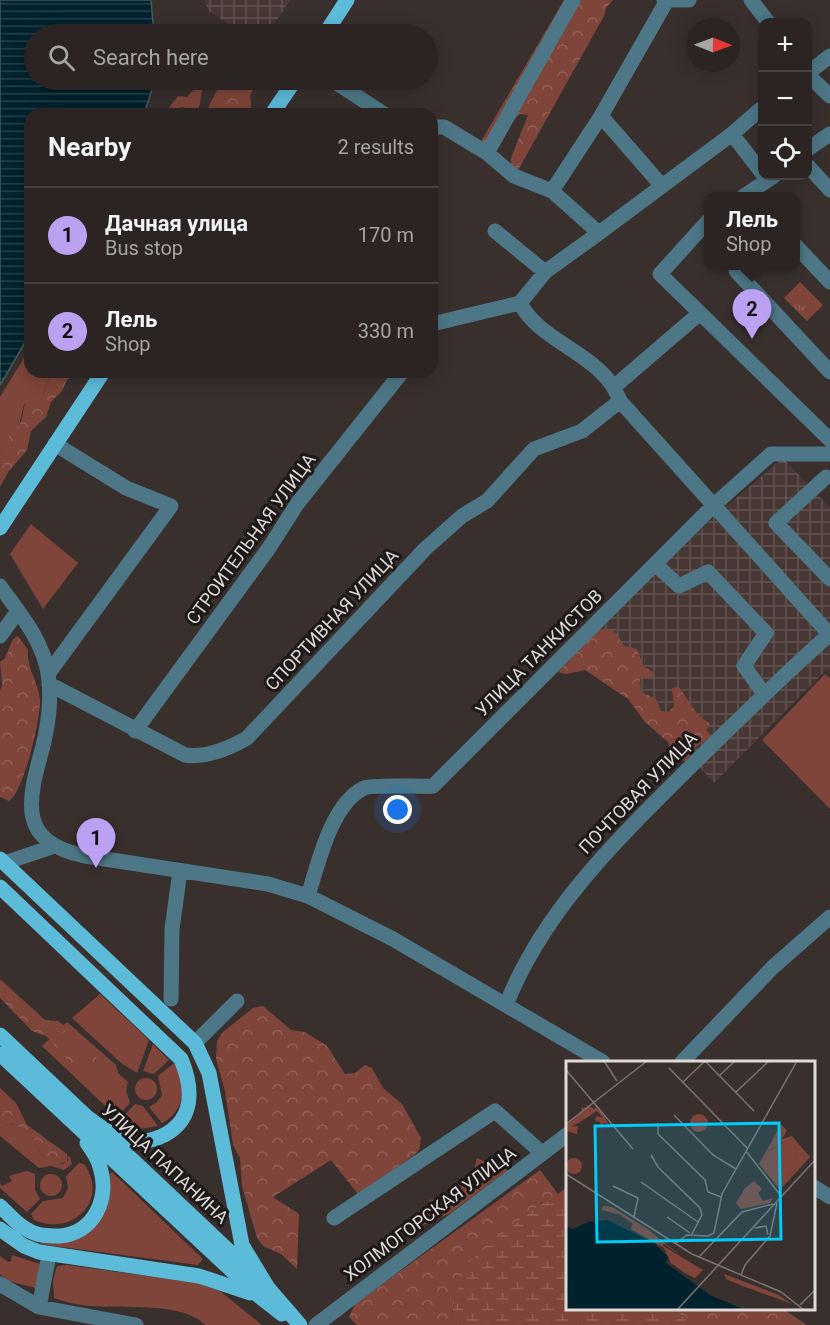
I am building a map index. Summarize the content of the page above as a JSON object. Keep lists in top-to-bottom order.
{
  "streets": {
    "main road": ["УЛИЦА ПАПАНИНА"],
    "street": [
      "СТРОИТЕЛЬНАЯ УЛИЦА",
      "СПОРТИВНАЯ УЛИЦА",
      "УЛИЦА ТАНКИСТОВ",
      "ПОЧТОВАЯ УЛИЦА",
      "ХОЛМОГОРСКАЯ УЛИЦА"
    ]
  },
  "crossings": [
    ["СТРОИТЕЛЬНАЯ УЛИЦА", "СПОРТИВНАЯ УЛИЦА"]
  ],
  "north": "right",
  "page": {
    "map_buttons": ["+", "−"],
    "search": "Search here",
    "heading": ["Nearby", "2 results"],
    "list": [
      {
        "mark": "1",
        "name": "Дачная улица",
        "note": "Bus stop",
        "value": "170 m"
      },
      {
        "mark": "2",
        "name": "Лель",
        "note": "Shop",
        "value": "330 m"
      }
    ],
    "popup": ["Лель", "Shop"],
    "pins": ["2", "1"]
  }
}
